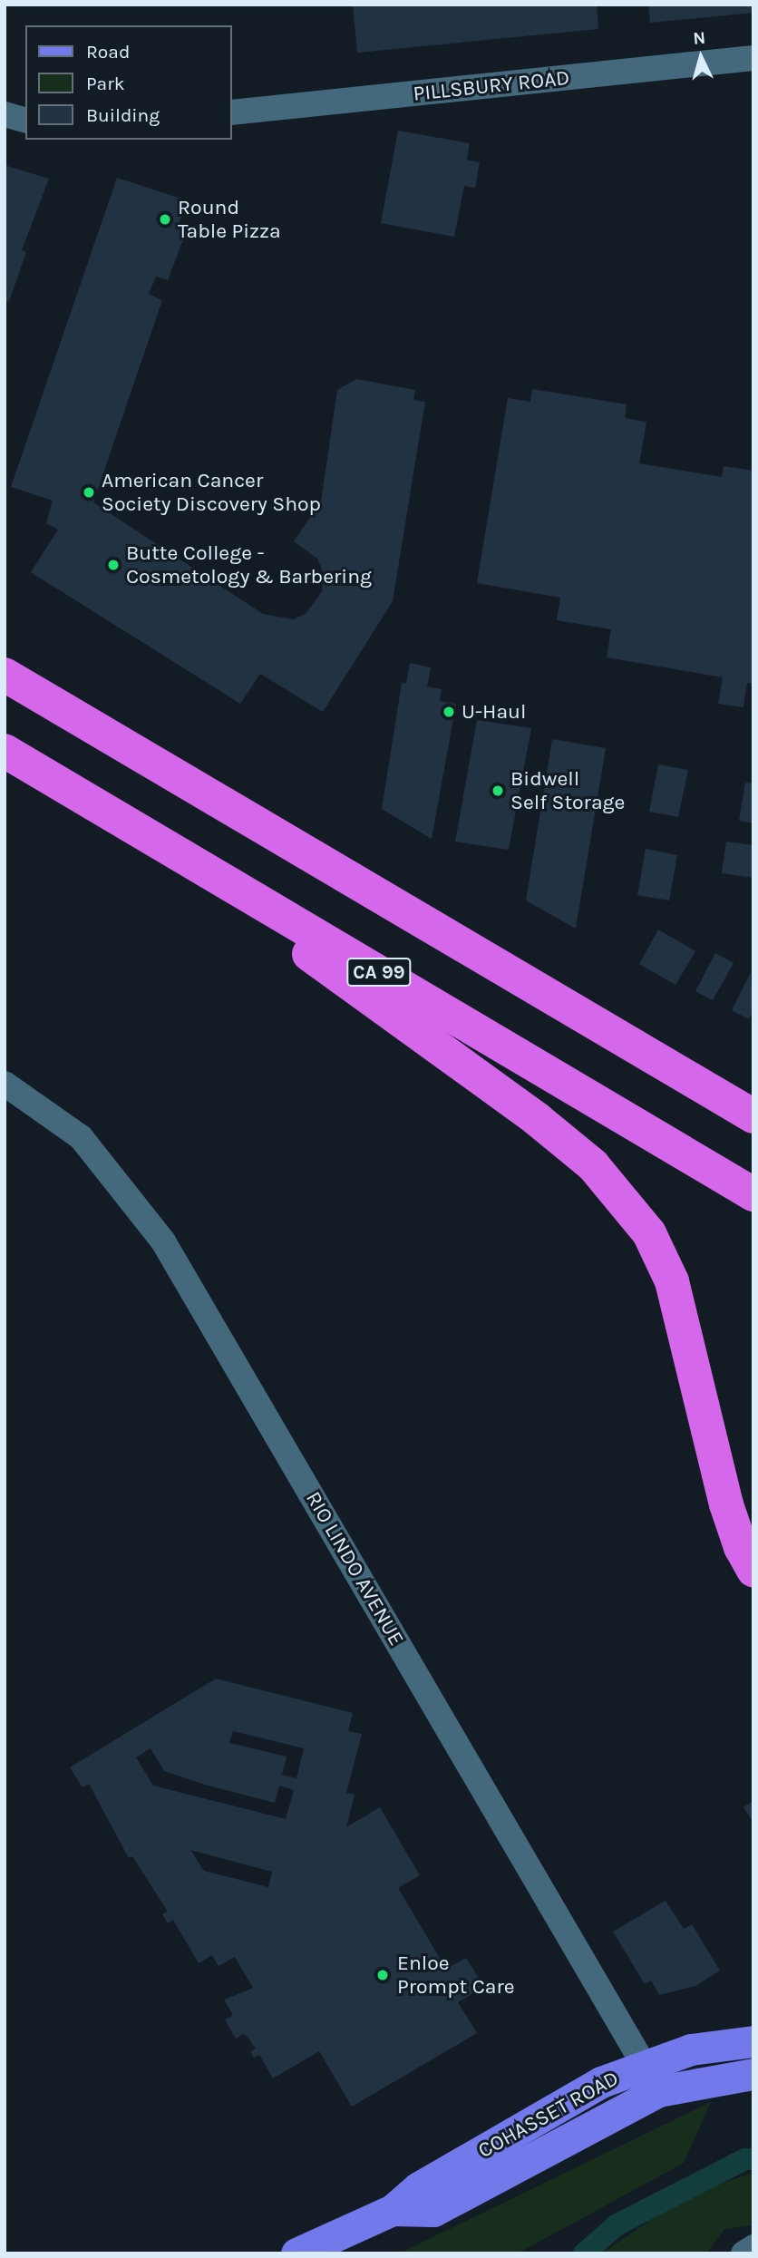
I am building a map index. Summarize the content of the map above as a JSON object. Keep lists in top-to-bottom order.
{
  "streets": {
    "highway": ["CA 99"],
    "main road": ["COHASSET ROAD"],
    "street": ["PILLSBURY ROAD", "RIO LINDO AVENUE"]
  },
  "crossings": [
    ["RIO LINDO AVENUE", "COHASSET ROAD"]
  ],
  "places": [
    "Round Table Pizza",
    "American Cancer Society Discovery Shop",
    "Butte College - Cosmetology & Barbering",
    "U-Haul",
    "Bidwell Self Storage",
    "Enloe Prompt Care"
  ],
  "legend": ["Road", "Park", "Building"],
  "north": "top"
}
